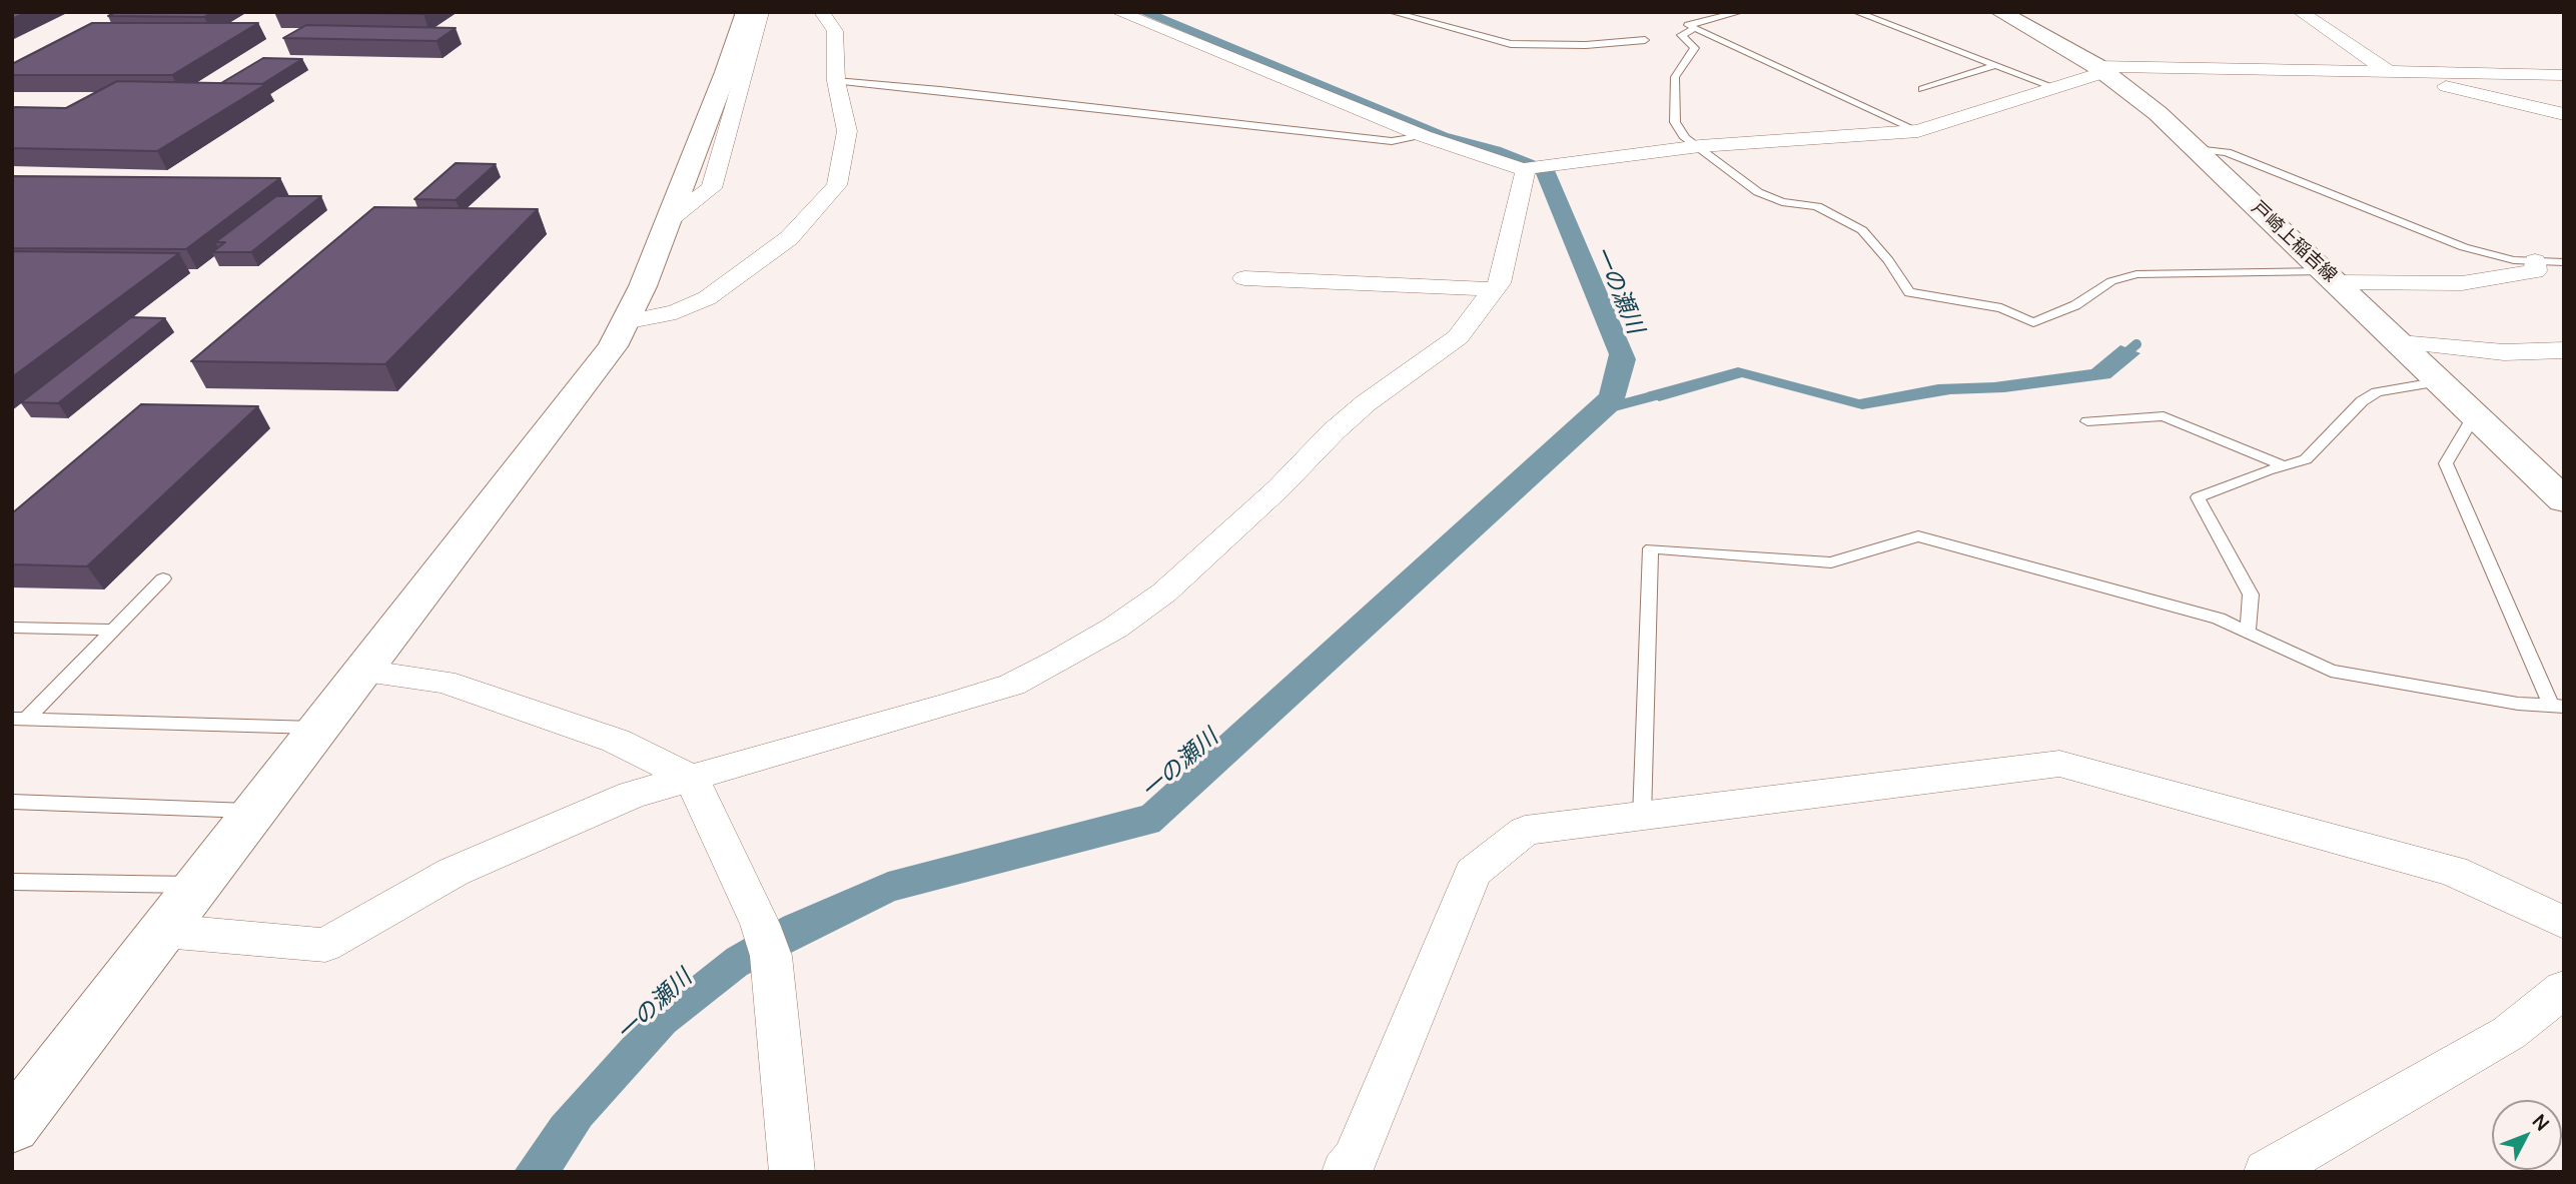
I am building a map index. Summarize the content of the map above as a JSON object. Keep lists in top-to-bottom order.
{
  "streets": {
    "street": ["戸崎上稲吉線"]
  },
  "water": ["一の瀬川"],
  "north": "top right"
}
